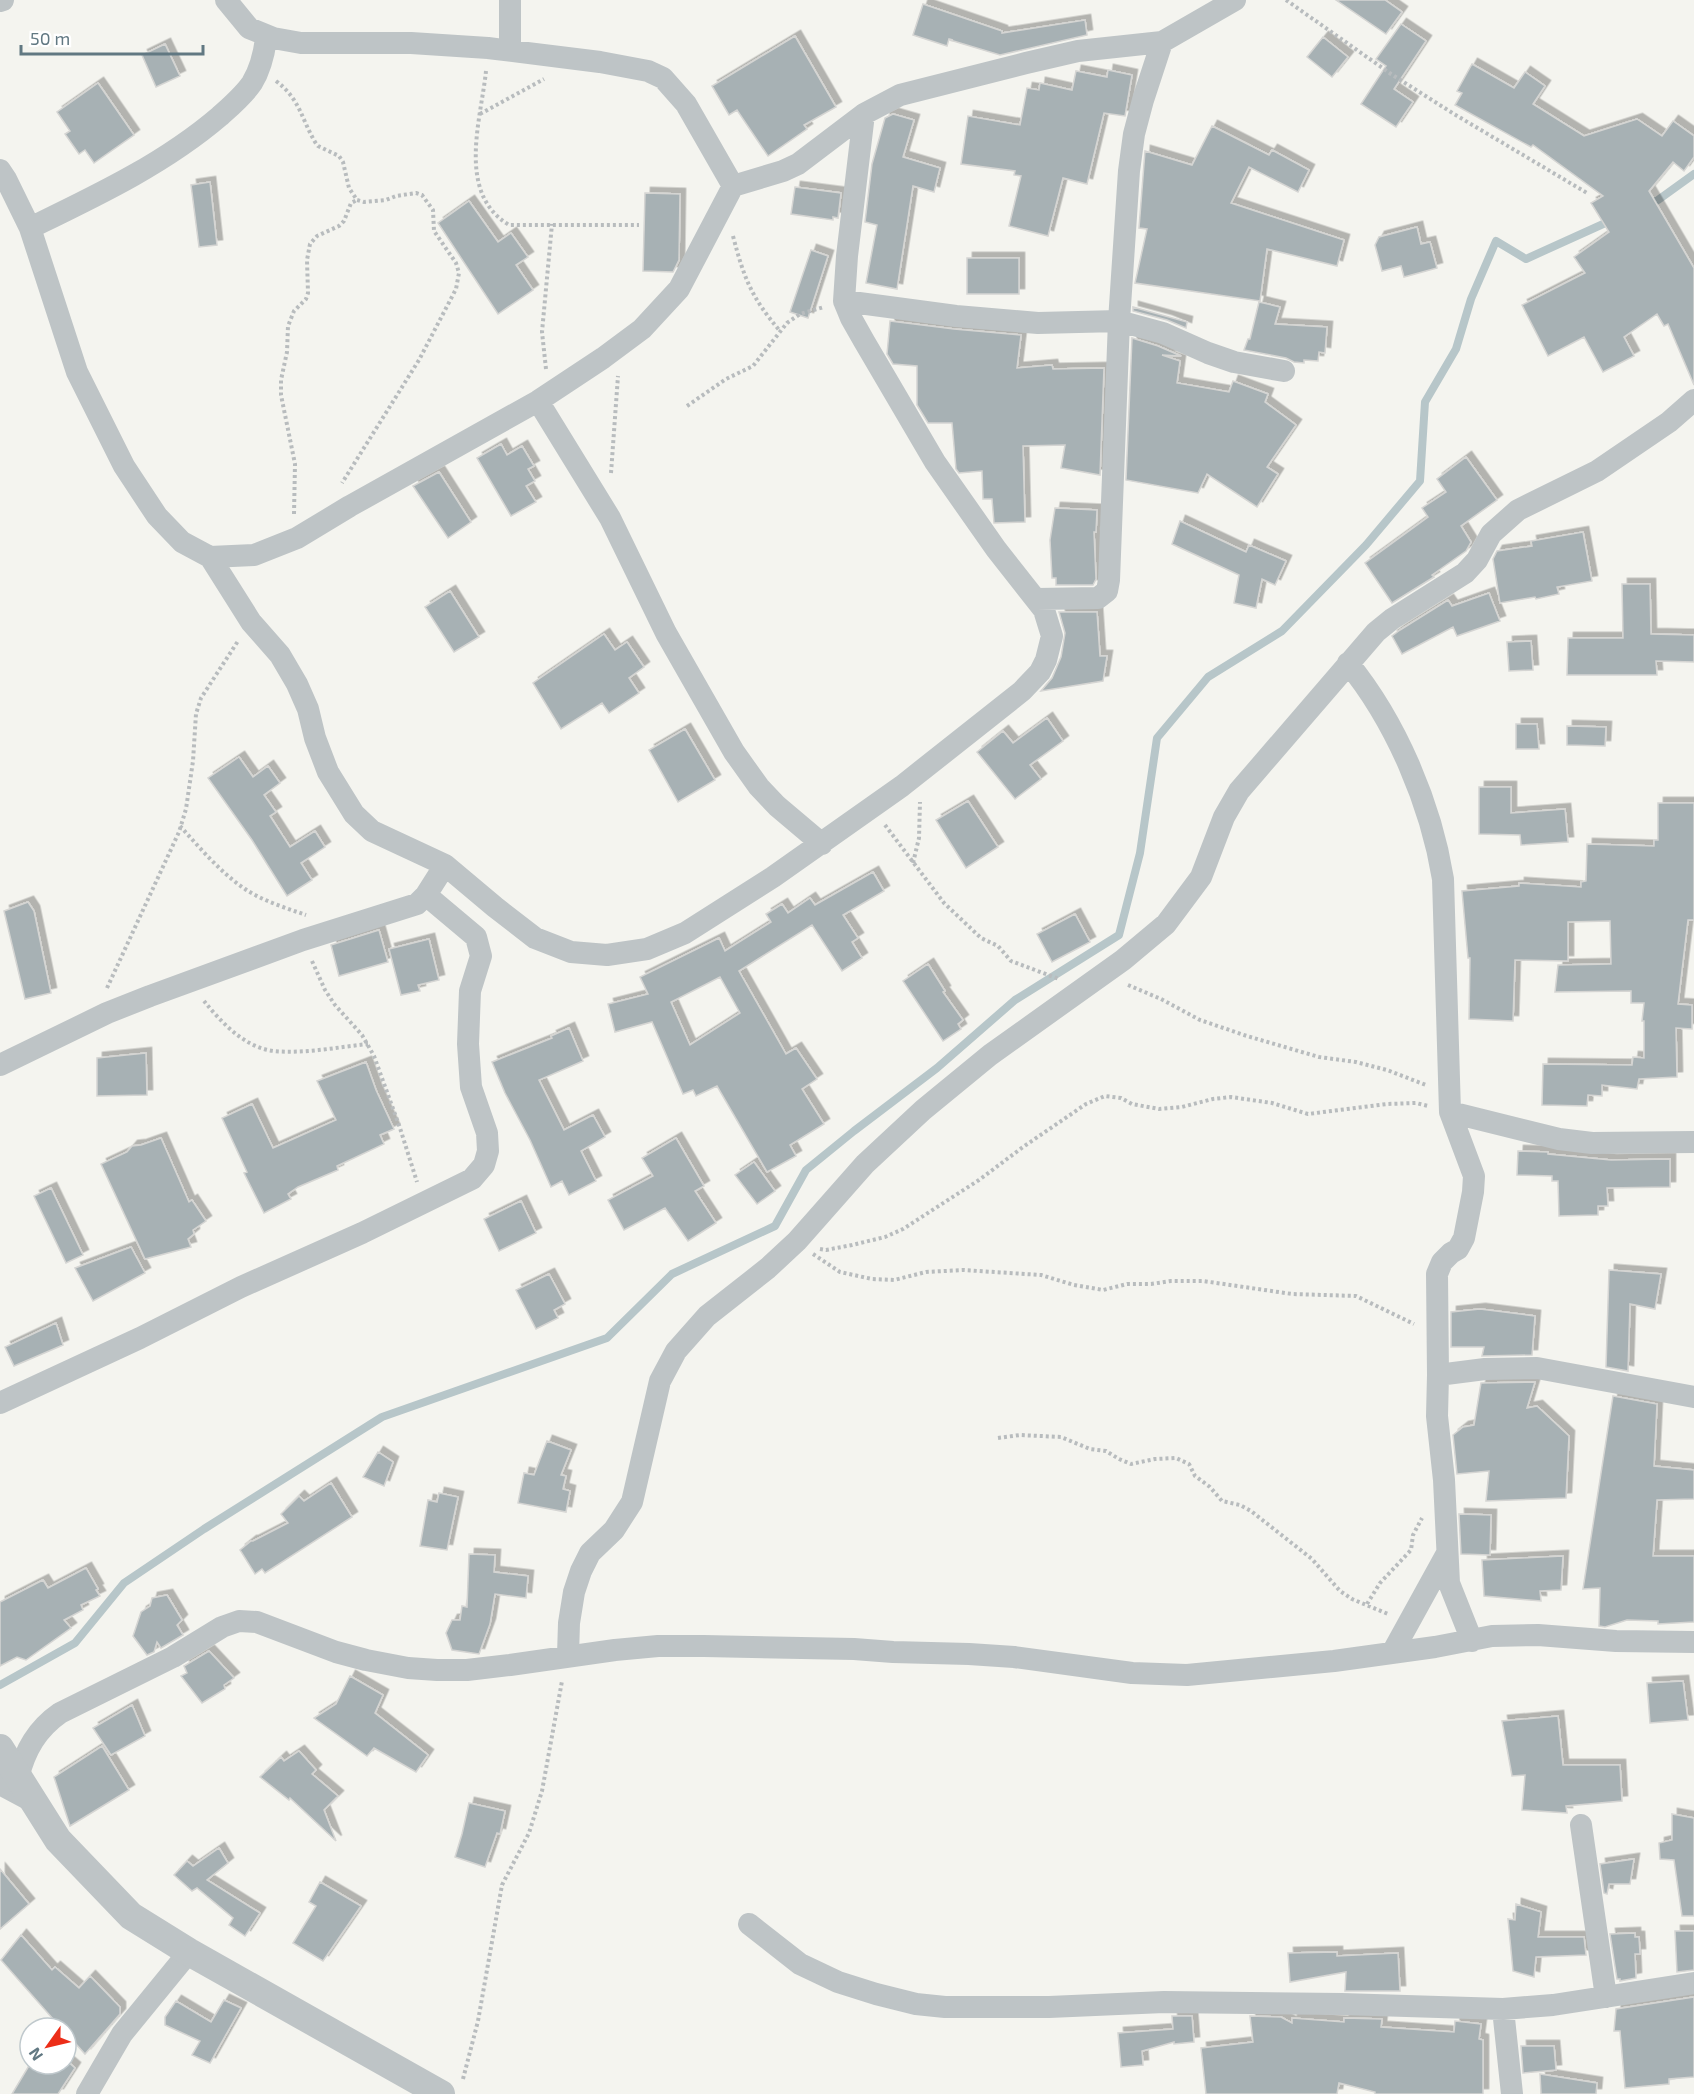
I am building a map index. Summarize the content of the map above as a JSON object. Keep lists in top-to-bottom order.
{
  "scale_bar": "50 m",
  "north": "bottom left"
}
